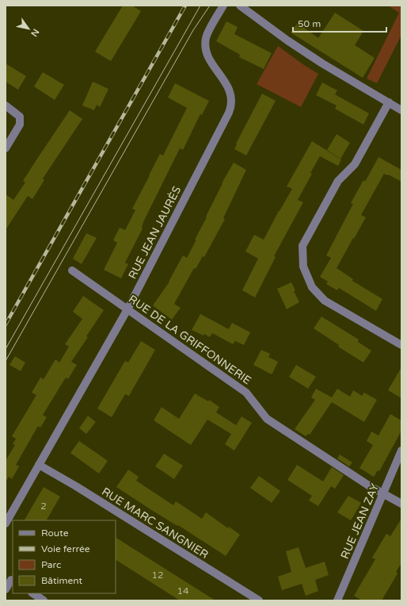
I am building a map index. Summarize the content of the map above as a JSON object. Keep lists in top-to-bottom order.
{
  "streets": {
    "street": [
      "RUE JEAN JAURÈS",
      "RUE DE LA GRIFFONNERIE",
      "RUE JEAN ZAY",
      "RUE MARC SANGNIER"
    ]
  },
  "crossings": [
    ["RUE JEAN JAURÈS", "RUE DE LA GRIFFONNERIE"],
    ["RUE JEAN JAURÈS", "RUE MARC SANGNIER"],
    ["RUE DE LA GRIFFONNERIE", "RUE JEAN ZAY"]
  ],
  "house_numbers": ["2", "12", "14"],
  "legend": [
    "Route",
    "Voie ferrée",
    "Parc",
    "Bâtiment"
  ],
  "scale_bar": "50 m",
  "north": "bottom right"
}
